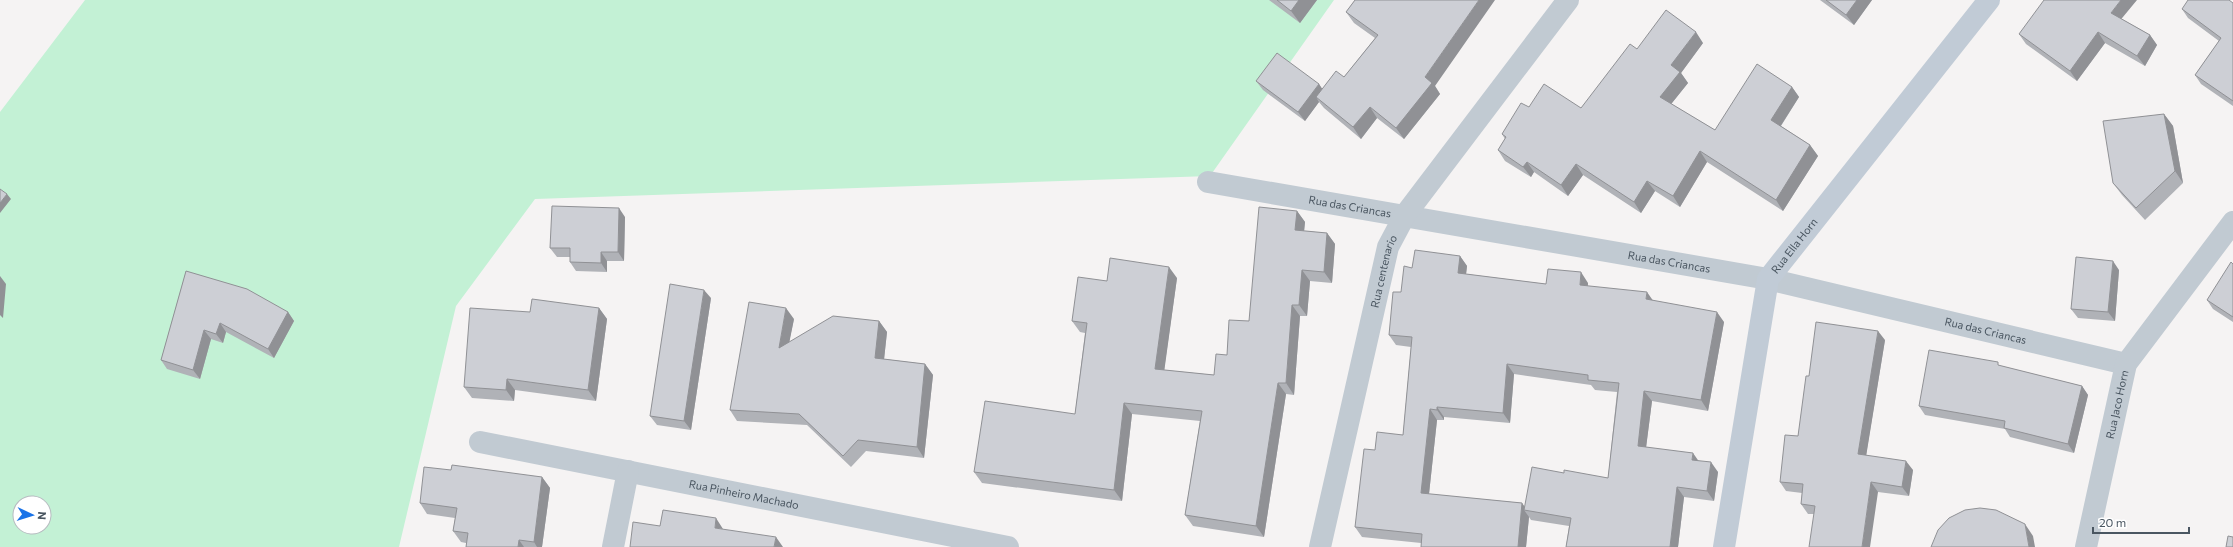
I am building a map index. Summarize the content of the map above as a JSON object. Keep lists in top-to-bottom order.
{
  "streets": {
    "street": [
      "Rua das Criancas",
      "Rua Ella Horn",
      "Rua centenario",
      "Rua Jaco Horn",
      "Rua Pinheiro Machado"
    ]
  },
  "crossings": [
    ["Rua das Criancas", "Rua Ella Horn"],
    ["Rua das Criancas", "Rua centenario"],
    ["Rua das Criancas", "Rua Jaco Horn"]
  ],
  "scale_bar": "20 m",
  "north": "right"
}
